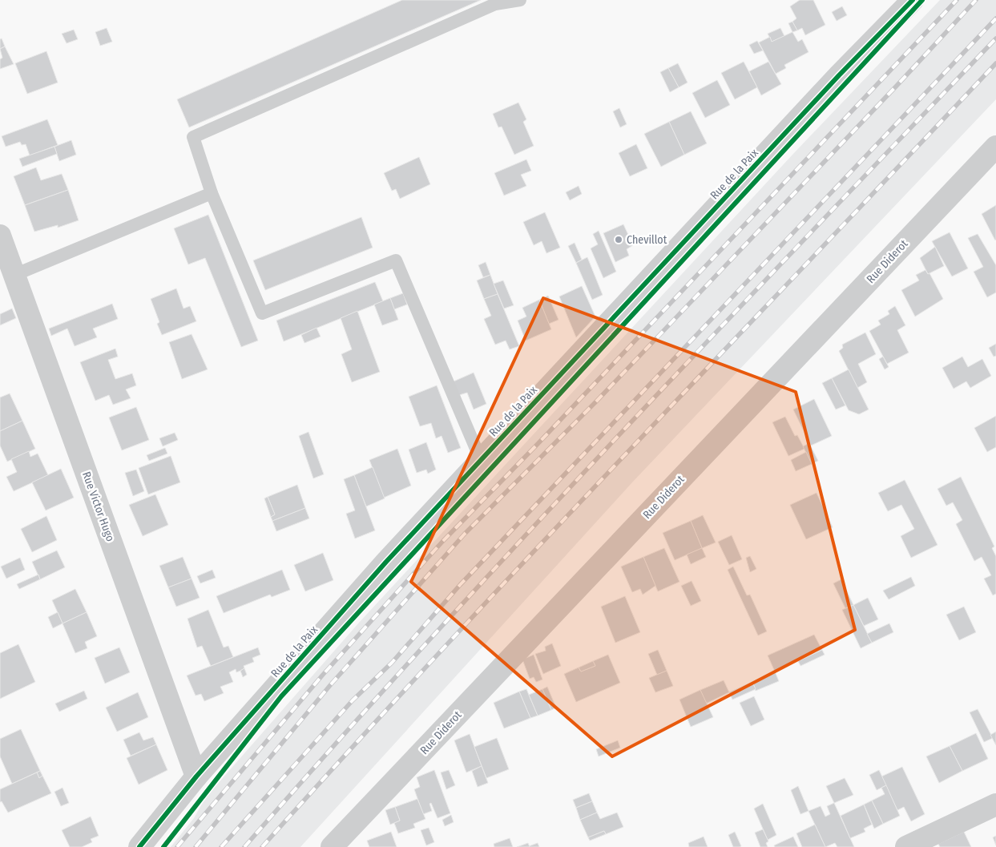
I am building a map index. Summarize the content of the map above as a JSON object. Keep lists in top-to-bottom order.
{
  "streets": {
    "street": ["Rue de la Paix", "Rue Diderot", "Rue Victor Hugo"]
  },
  "crossings": [
    ["Rue de la Paix", "Rue Victor Hugo"]
  ],
  "places": ["Chevillot"]
}
